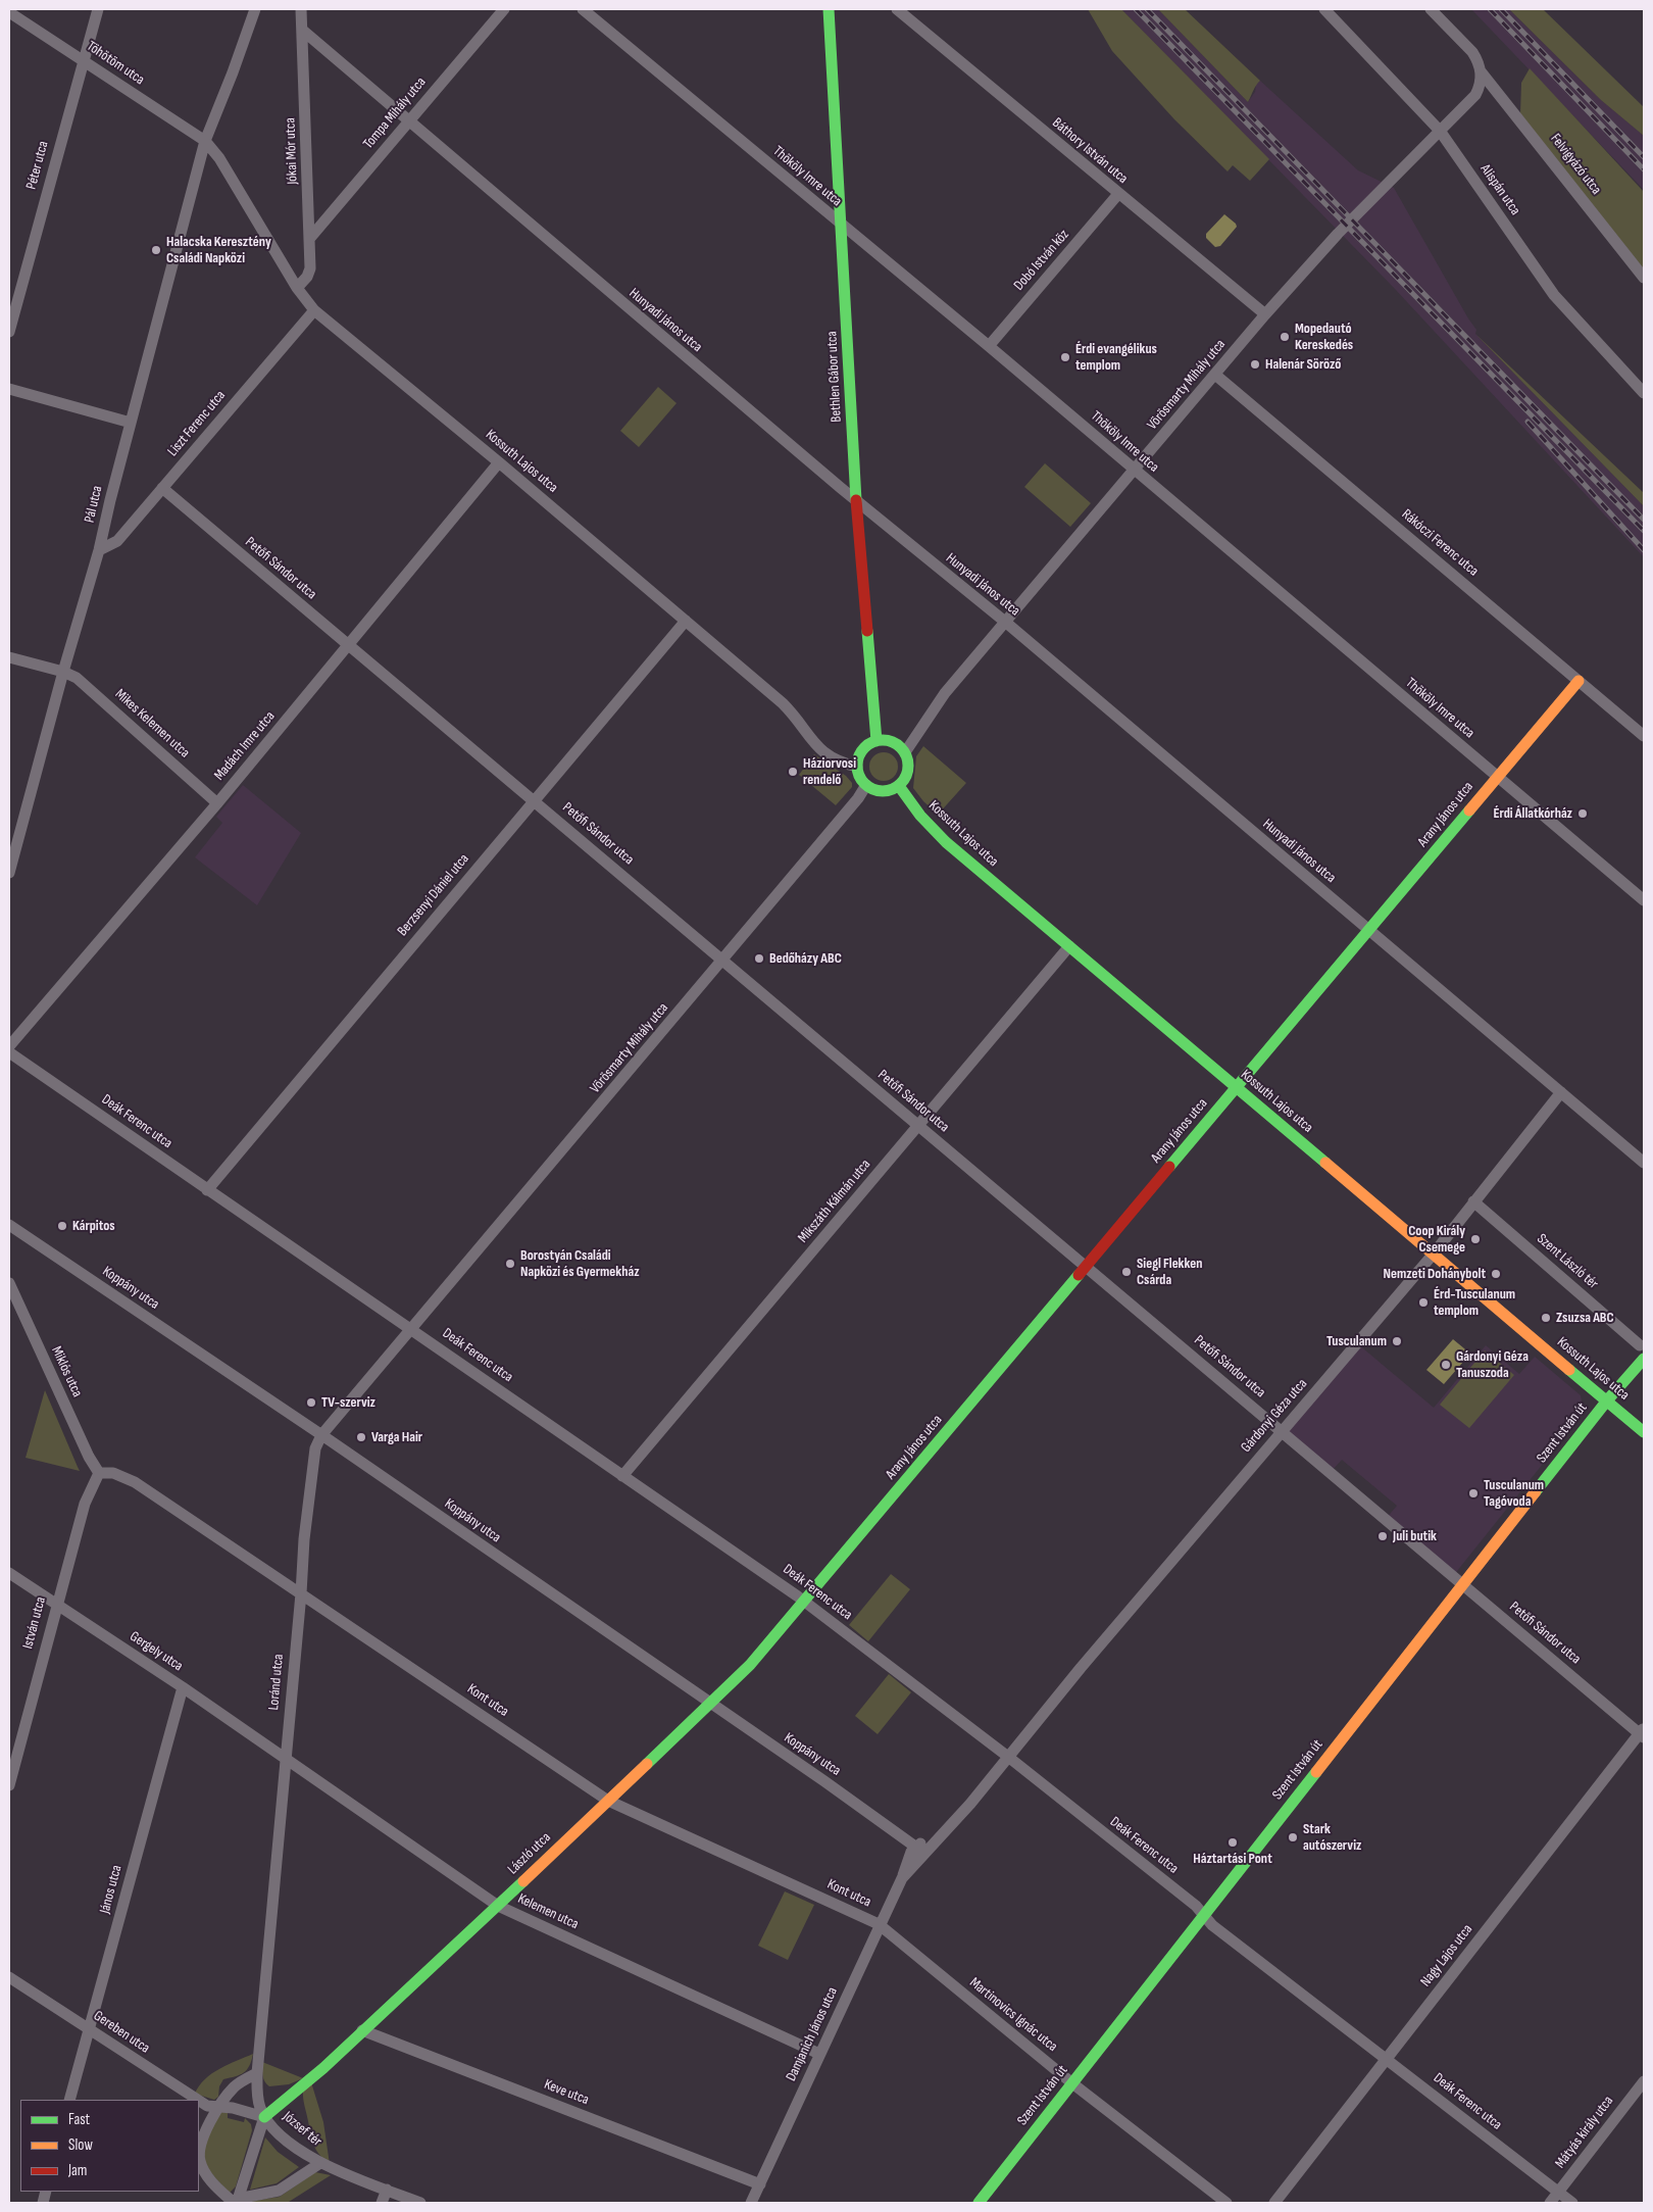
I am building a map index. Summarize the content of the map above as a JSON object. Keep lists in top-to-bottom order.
{
  "streets": {
    "street": [
      "Töhötöm utca",
      "Tompa Mihály utca",
      "Jókai Mór utca",
      "Báthory István utca",
      "Felvigyázó utca",
      "Péter utca",
      "Thököly Imre utca",
      "Alispán utca",
      "Dobó István köz",
      "Hunyadi János utca",
      "Bethlen Gábor utca",
      "Vörösmarty Mihály utca",
      "Liszt Ferenc utca",
      "Kossuth Lajos utca",
      "Pál utca",
      "Rákóczi Ferenc utca",
      "Petőfi Sándor utca",
      "Mikes Kelemen utca",
      "Madách Imre utca",
      "Arany János utca",
      "Berzsenyi Dániel utca",
      "Deák Ferenc utca",
      "Mikszáth Kálmán utca",
      "Szent László tér",
      "Koppány utca",
      "Miklós utca",
      "Gárdonyi Géza utca",
      "Szent István út",
      "István utca",
      "Gergely utca",
      "Loránd utca",
      "Kont utca",
      "László utca",
      "János utca",
      "Kelemen utca",
      "Nagy Lajos utca",
      "Martinovics Ignác utca",
      "Gereben utca",
      "Damjanich János utca",
      "Keve utca",
      "József tér",
      "Mátyás király utca"
    ]
  },
  "crossings": [
    ["Töhötöm utca", "Péter utca"],
    ["Töhötöm utca", "Kossuth Lajos utca"],
    ["Töhötöm utca", "Pál utca"],
    ["Tompa Mihály utca", "Jókai Mór utca"],
    ["Tompa Mihály utca", "Hunyadi János utca"],
    ["Jókai Mór utca", "Hunyadi János utca"],
    ["Jókai Mór utca", "Kossuth Lajos utca"],
    ["Báthory István utca", "Dobó István köz"],
    ["Báthory István utca", "Vörösmarty Mihály utca"],
    ["Felvigyázó utca", "Vörösmarty Mihály utca"],
    ["Thököly Imre utca", "Dobó István köz"],
    ["Thököly Imre utca", "Bethlen Gábor utca"],
    ["Thököly Imre utca", "Vörösmarty Mihály utca"],
    ["Thököly Imre utca", "Arany János utca"],
    ["Alispán utca", "Vörösmarty Mihály utca"],
    ["Hunyadi János utca", "Bethlen Gábor utca"],
    ["Hunyadi János utca", "Vörösmarty Mihály utca"],
    ["Hunyadi János utca", "Arany János utca"],
    ["Hunyadi János utca", "Gárdonyi Géza utca"],
    ["Bethlen Gábor utca", "Vörösmarty Mihály utca"],
    ["Bethlen Gábor utca", "Kossuth Lajos utca"],
    ["Vörösmarty Mihály utca", "Kossuth Lajos utca"],
    ["Vörösmarty Mihály utca", "Rákóczi Ferenc utca"],
    ["Vörösmarty Mihály utca", "Petőfi Sándor utca"],
    ["Vörösmarty Mihály utca", "Deák Ferenc utca"],
    ["Vörösmarty Mihály utca", "Loránd utca"],
    ["Liszt Ferenc utca", "Kossuth Lajos utca"],
    ["Liszt Ferenc utca", "Pál utca"],
    ["Liszt Ferenc utca", "Petőfi Sándor utca"],
    ["Kossuth Lajos utca", "Pál utca"],
    ["Kossuth Lajos utca", "Madách Imre utca"],
    ["Kossuth Lajos utca", "Arany János utca"],
    ["Kossuth Lajos utca", "Berzsenyi Dániel utca"],
    ["Kossuth Lajos utca", "Mikszáth Kálmán utca"],
    ["Kossuth Lajos utca", "Gárdonyi Géza utca"],
    ["Kossuth Lajos utca", "Szent István út"],
    ["Pál utca", "Mikes Kelemen utca"],
    ["Rákóczi Ferenc utca", "Arany János utca"],
    ["Petőfi Sándor utca", "Madách Imre utca"],
    ["Petőfi Sándor utca", "Arany János utca"],
    ["Petőfi Sándor utca", "Berzsenyi Dániel utca"],
    ["Petőfi Sándor utca", "Mikszáth Kálmán utca"],
    ["Petőfi Sándor utca", "Gárdonyi Géza utca"],
    ["Petőfi Sándor utca", "Szent István út"],
    ["Petőfi Sándor utca", "Nagy Lajos utca"],
    ["Mikes Kelemen utca", "Madách Imre utca"],
    ["Arany János utca", "Deák Ferenc utca"],
    ["Arany János utca", "László utca"],
    ["Berzsenyi Dániel utca", "Deák Ferenc utca"],
    ["Deák Ferenc utca", "Mikszáth Kálmán utca"],
    ["Deák Ferenc utca", "Gárdonyi Géza utca"],
    ["Deák Ferenc utca", "Szent István út"],
    ["Deák Ferenc utca", "Loránd utca"],
    ["Deák Ferenc utca", "László utca"],
    ["Deák Ferenc utca", "Nagy Lajos utca"],
    ["Deák Ferenc utca", "Damjanich János utca"],
    ["Deák Ferenc utca", "Mátyás király utca"],
    ["Szent László tér", "Gárdonyi Géza utca"],
    ["Koppány utca", "Loránd utca"],
    ["Koppány utca", "László utca"],
    ["Koppány utca", "Damjanich János utca"],
    ["Miklós utca", "István utca"],
    ["Miklós utca", "Kont utca"],
    ["Gárdonyi Géza utca", "Damjanich János utca"],
    ["Szent István út", "Martinovics Ignác utca"],
    ["István utca", "Gergely utca"],
    ["István utca", "Kont utca"],
    ["Gergely utca", "Loránd utca"],
    ["Gergely utca", "János utca"],
    ["Gergely utca", "Kelemen utca"],
    ["Loránd utca", "Kont utca"],
    ["Loránd utca", "Kelemen utca"],
    ["Loránd utca", "József tér"],
    ["Kont utca", "László utca"],
    ["Kont utca", "Martinovics Ignác utca"],
    ["Kont utca", "Damjanich János utca"],
    ["László utca", "Kelemen utca"],
    ["László utca", "Keve utca"],
    ["László utca", "József tér"],
    ["János utca", "Gereben utca"],
    ["Kelemen utca", "Damjanich János utca"],
    ["Martinovics Ignác utca", "Damjanich János utca"],
    ["Gereben utca", "József tér"],
    ["Damjanich János utca", "Keve utca"]
  ],
  "places": [
    "Halacska Keresztény Családi Napközi",
    "Mopedautó Kereskedés",
    "Érdi evangélikus templom",
    "Halenár Söröző",
    "Háziorvosi rendelő",
    "Érdi Állatkórház",
    "Bedőházy ABC",
    "Kárpitos",
    "Coop Király Csemege",
    "Borostyán Családi Napközi és Gyermekház",
    "Siegl Flekken Csárda",
    "Nemzeti Dohánybolt",
    "Érd-Tusculanum templom",
    "Zsuzsa ABC",
    "Tusculanum",
    "Gárdonyi Géza Tanuszoda",
    "TV-szerviz",
    "Varga Hair",
    "Tusculanum Tagóvoda",
    "Juli butik",
    "Stark autószerviz",
    "Háztartási Pont"
  ],
  "legend": ["Fast", "Slow", "Jam"]
}
